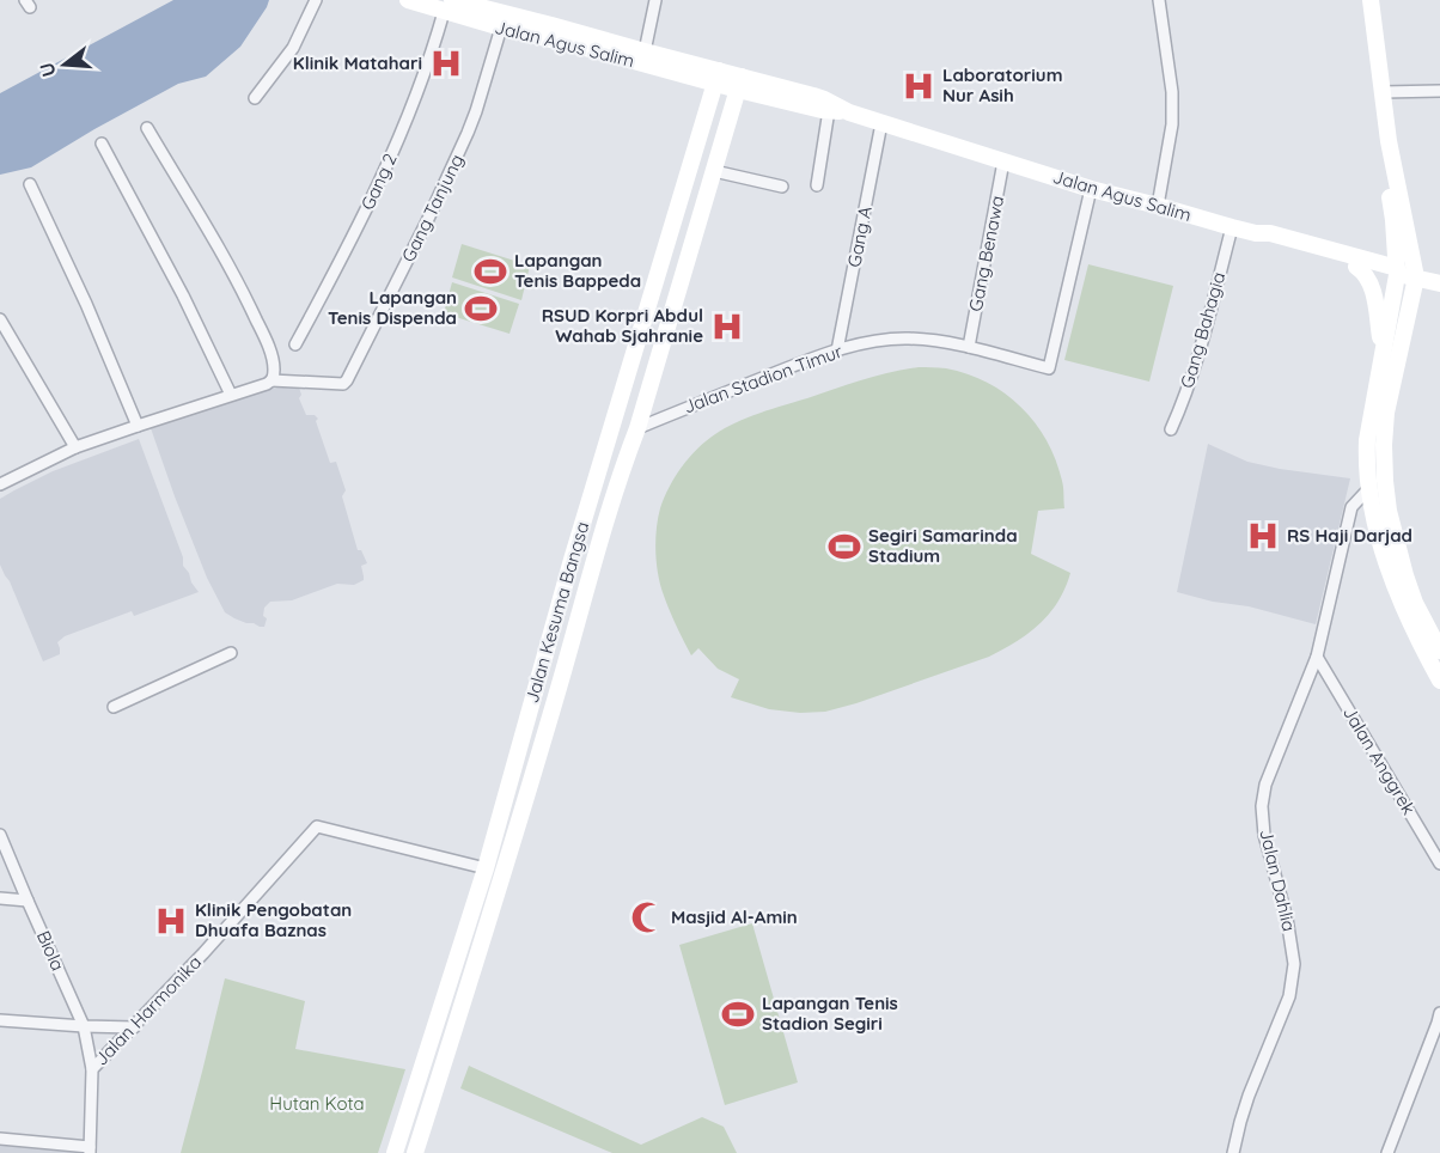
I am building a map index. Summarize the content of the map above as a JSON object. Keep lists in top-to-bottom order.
{
  "streets": {
    "street": [
      "Jalan Agus Salim",
      "Gang 2",
      "Gang Tanjung",
      "Gang A",
      "Gang Benawa",
      "Gang Bahagia",
      "Jalan Stadion Timur",
      "Jalan Kesuma Bangsa",
      "Jalan Anggrek",
      "Jalan Dahlia",
      "Biola",
      "Jalan Harmonika"
    ]
  },
  "crossings": [
    ["Jalan Agus Salim", "Gang 2"],
    ["Jalan Agus Salim", "Gang Tanjung"],
    ["Jalan Agus Salim", "Gang A"],
    ["Jalan Agus Salim", "Gang Benawa"],
    ["Jalan Agus Salim", "Gang Bahagia"],
    ["Jalan Agus Salim", "Jalan Stadion Timur"],
    ["Jalan Agus Salim", "Jalan Kesuma Bangsa"],
    ["Gang A", "Jalan Stadion Timur"],
    ["Gang Benawa", "Jalan Stadion Timur"],
    ["Jalan Stadion Timur", "Jalan Kesuma Bangsa"],
    ["Jalan Kesuma Bangsa", "Jalan Harmonika"],
    ["Jalan Anggrek", "Jalan Dahlia"],
    ["Biola", "Jalan Harmonika"]
  ],
  "parks": ["Hutan Kota"],
  "places": {
    "hospital": [
      "Klinik Matahari",
      "Laboratorium Nur Asih",
      "RSUD Korpri Abdul Wahab Sjahranie",
      "RS Haji Darjad",
      "Klinik Pengobatan Dhuafa Baznas"
    ],
    "sports": [
      "Lapangan Tenis Bappeda",
      "Lapangan Tenis Dispenda",
      "Segiri Samarinda Stadium",
      "Lapangan Tenis Stadion Segiri"
    ],
    "mosque": ["Masjid Al-Amin"]
  },
  "north": "left"
}
